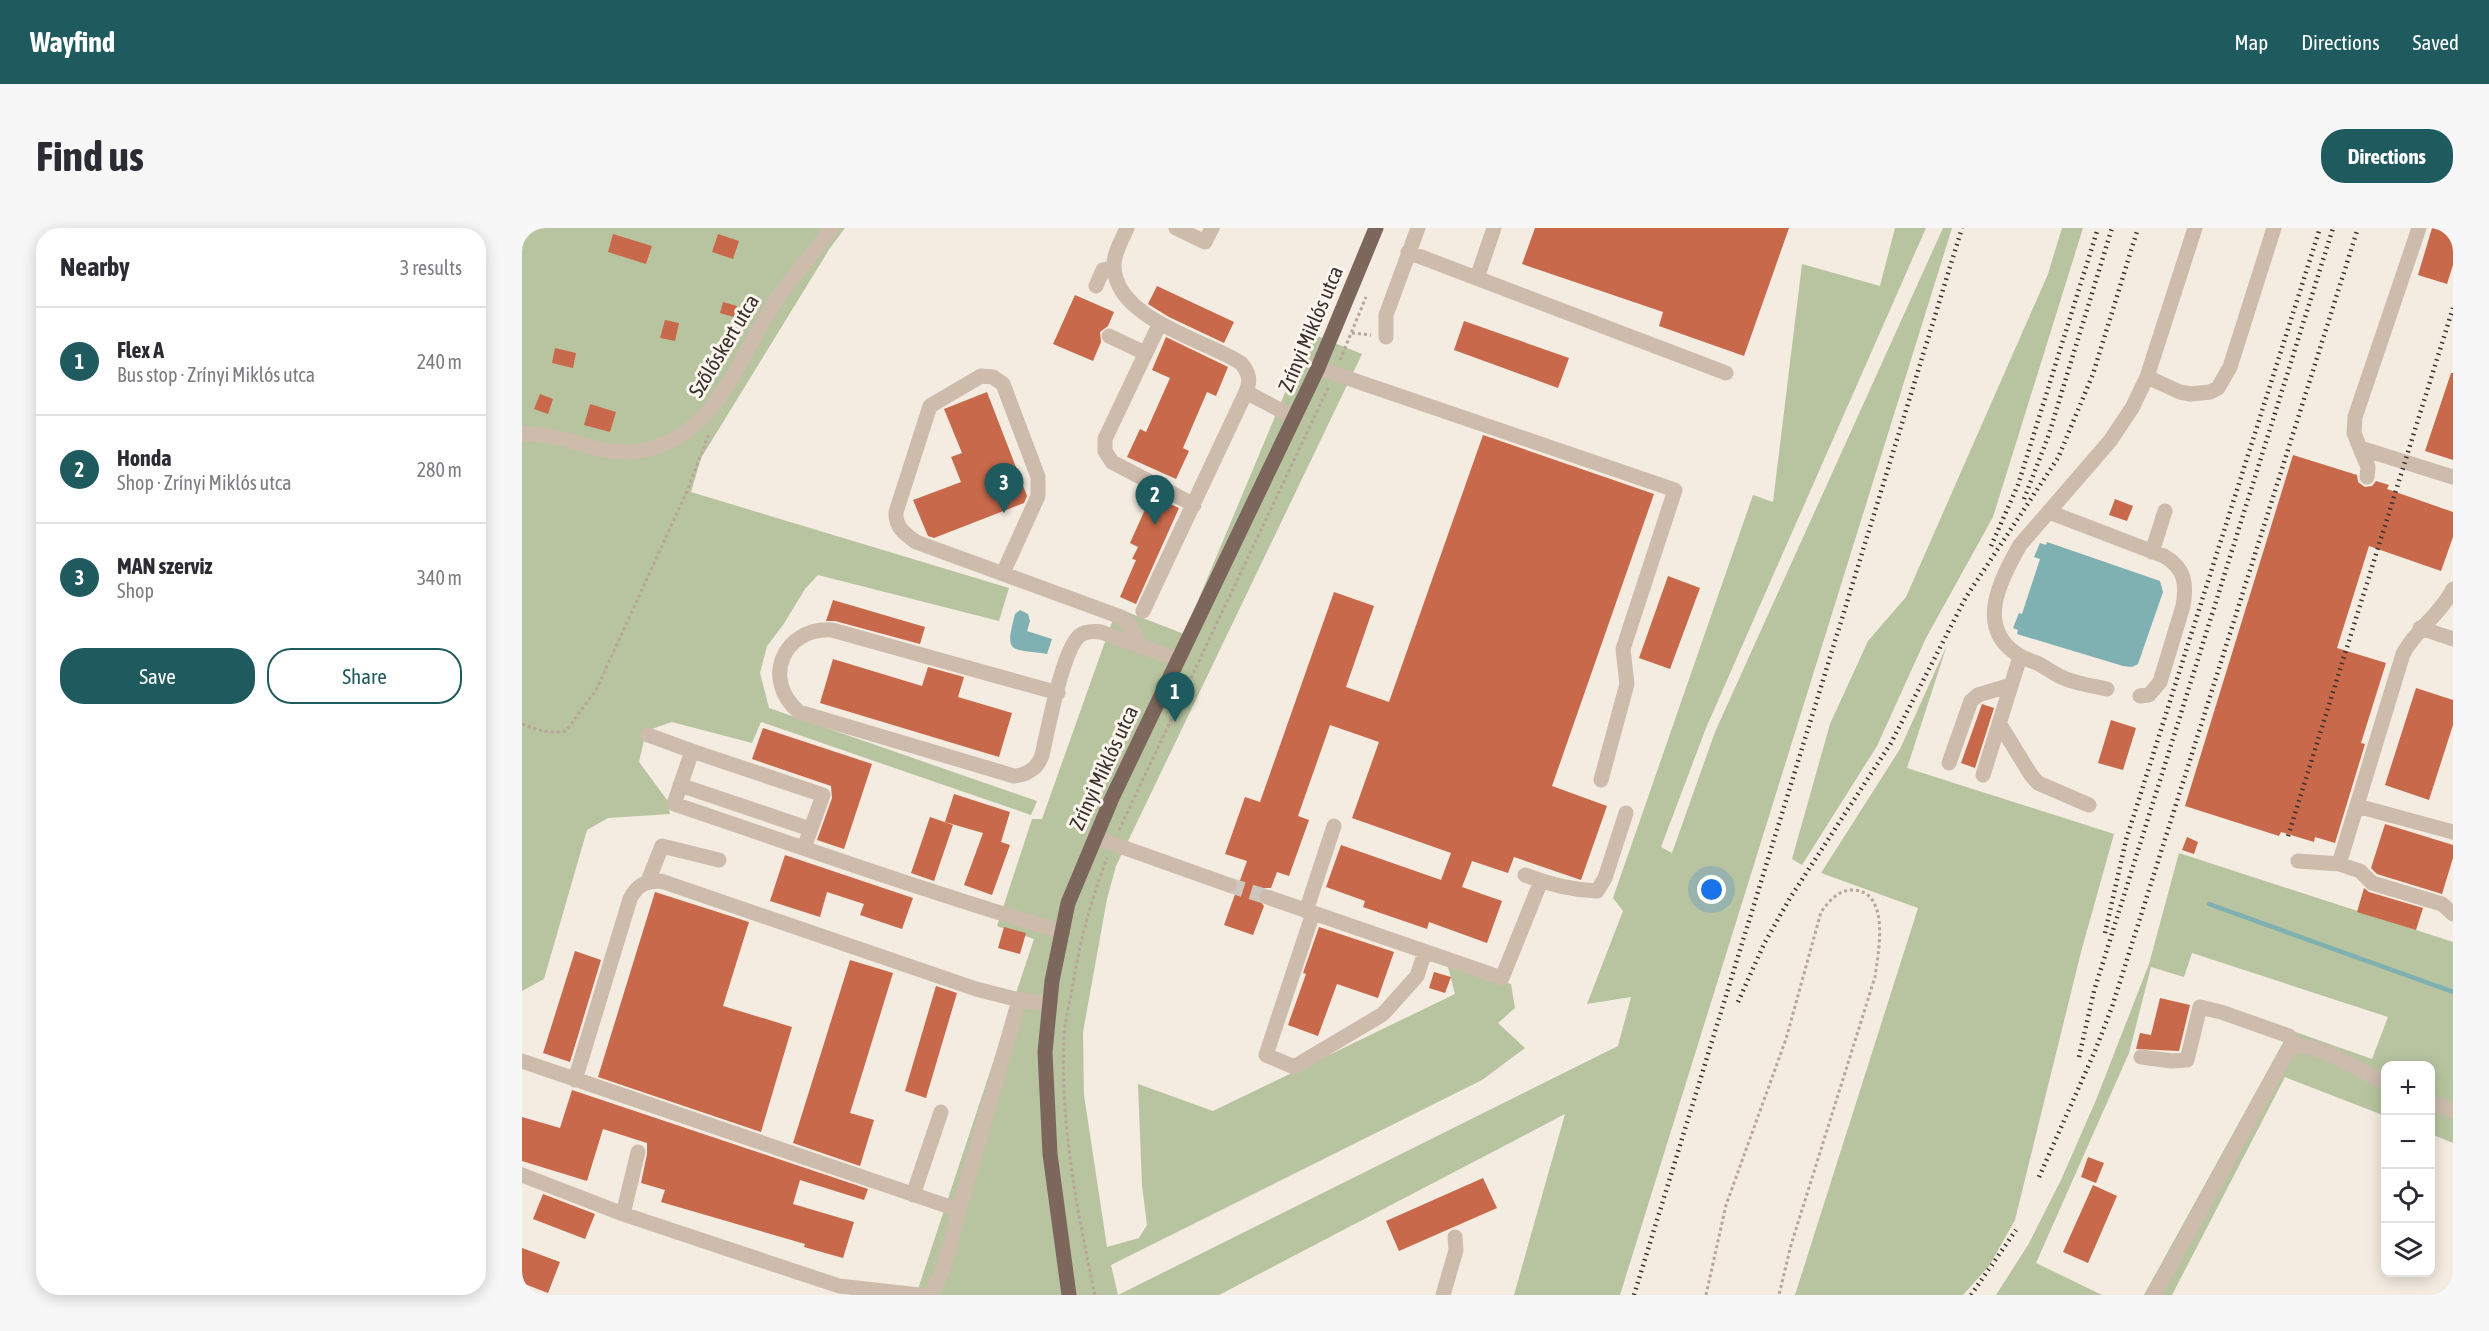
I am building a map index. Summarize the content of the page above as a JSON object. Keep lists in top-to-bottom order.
{
  "streets": {
    "main road": ["Zrínyi Miklós utca"],
    "street": ["Szőlőskert utca"]
  },
  "page": {
    "header": "Wayfind",
    "nav": ["Map", "Directions", "Saved"],
    "buttons": [
      "Directions",
      ["Save", "Share"]
    ],
    "title": "Find us",
    "heading": ["Nearby", "3 results"],
    "list": [
      {
        "mark": "1",
        "name": "Flex A",
        "note": "Bus stop · Zrínyi Miklós utca",
        "value": "240 m"
      },
      {
        "mark": "2",
        "name": "Honda",
        "note": "Shop · Zrínyi Miklós utca",
        "value": "280 m"
      },
      {
        "mark": "3",
        "name": "MAN szerviz",
        "note": "Shop",
        "value": "340 m"
      }
    ],
    "pins": ["3", "2", "1"],
    "map_buttons": ["+", "−"]
  }
}
